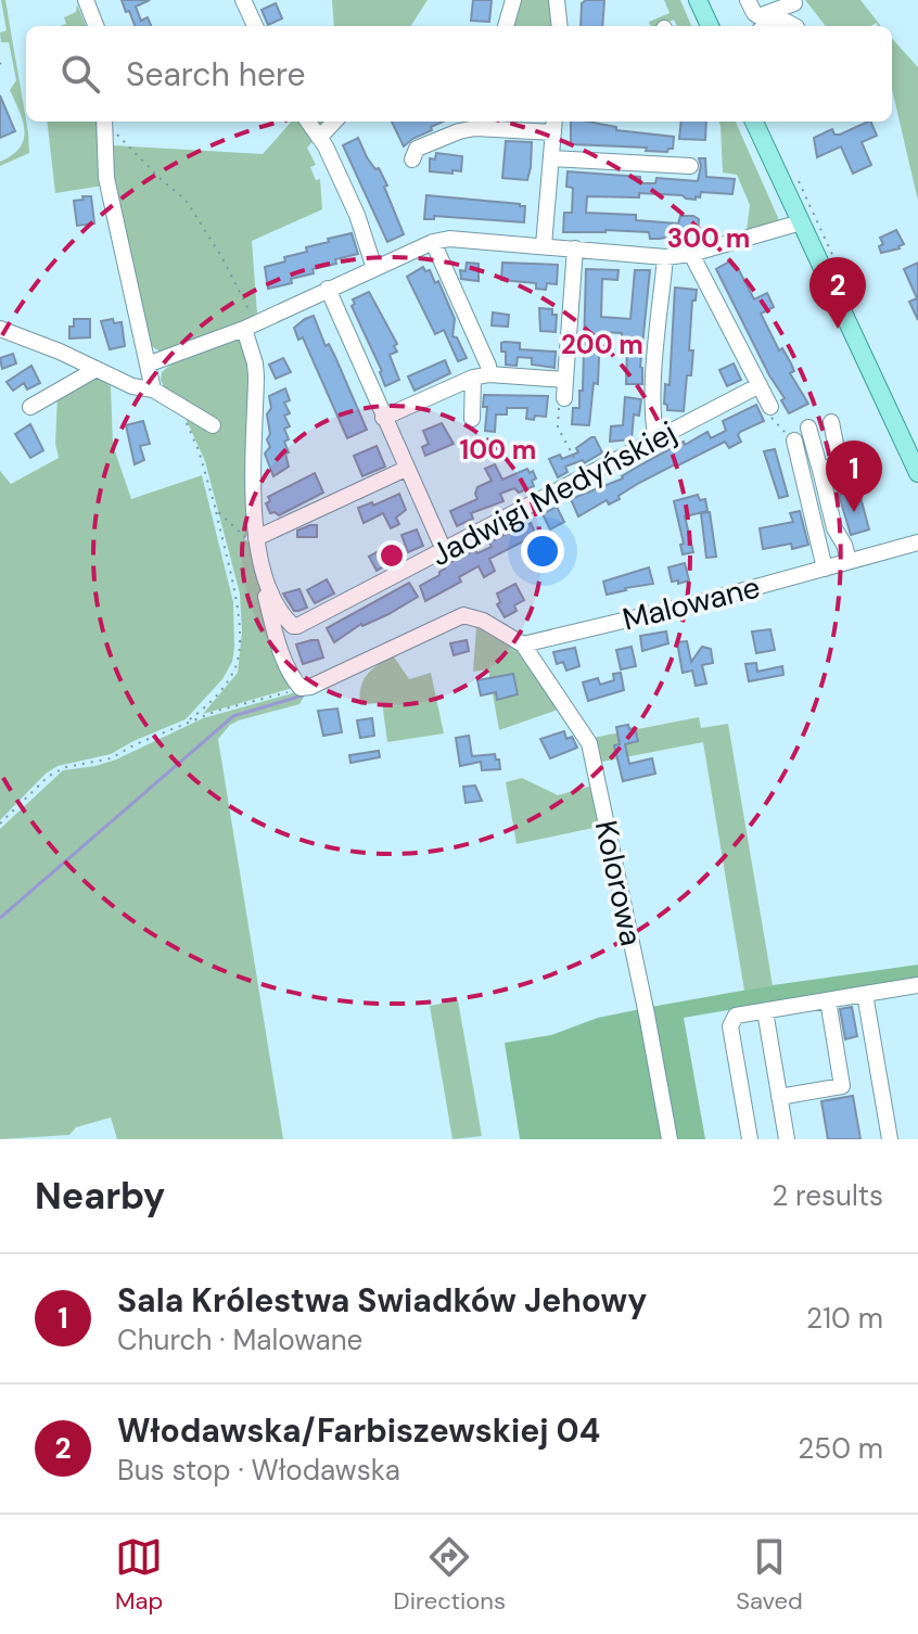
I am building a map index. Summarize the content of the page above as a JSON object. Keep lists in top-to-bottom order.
{
  "streets": {
    "street": ["Jadwigi Medyńskiej", "Malowane", "Kolorowa"]
  },
  "crossings": [
    ["Malowane", "Kolorowa"]
  ],
  "page": {
    "search": "Search here",
    "pins": ["2", "1"],
    "heading": ["Nearby", "2 results"],
    "list": [
      {
        "mark": "1",
        "name": "Sala Królestwa Swiadków Jehowy",
        "note": "Church · Malowane",
        "value": "210 m"
      },
      {
        "mark": "2",
        "name": "Włodawska/Farbiszewskiej 04",
        "note": "Bus stop · Włodawska",
        "value": "250 m"
      }
    ],
    "nav": ["Map", "Directions", "Saved"]
  },
  "rings": ["300 m", "200 m", "100 m"]
}
